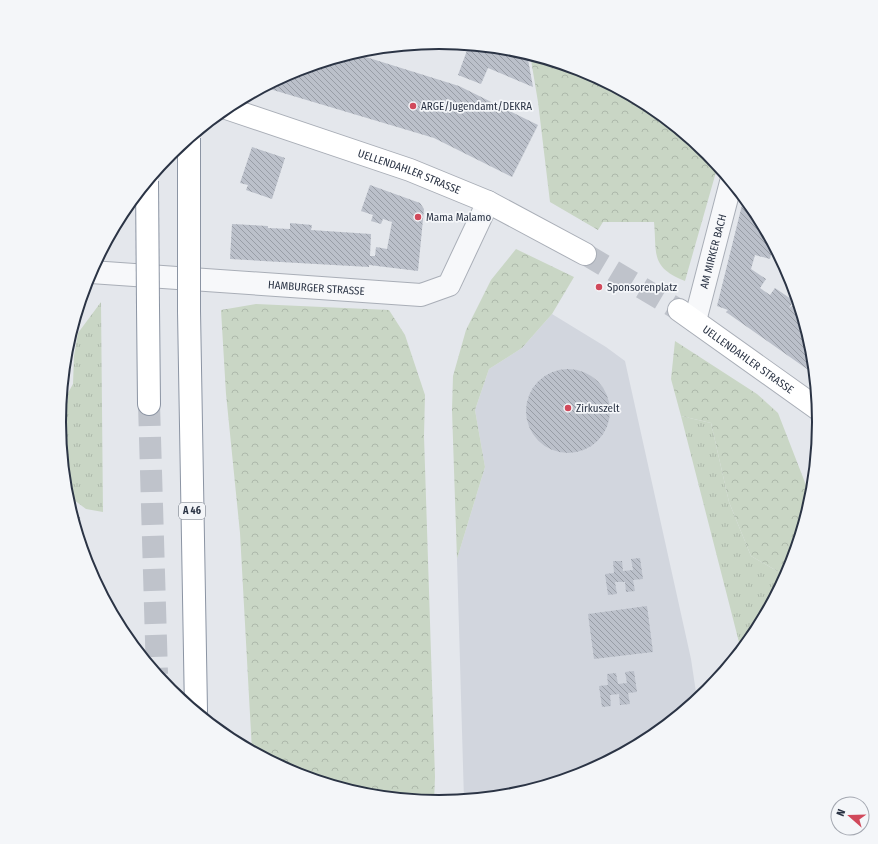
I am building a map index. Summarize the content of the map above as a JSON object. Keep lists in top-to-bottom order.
{
  "streets": {
    "main road": ["UELLENDAHLER STRASSE", "A 46"],
    "street": ["AM MIRKER BACH", "HAMBURGER STRASSE"]
  },
  "crossings": [
    ["UELLENDAHLER STRASSE", "AM MIRKER BACH"],
    ["UELLENDAHLER STRASSE", "HAMBURGER STRASSE"]
  ],
  "places": [
    "ARGE/Jugendamt/DEKRA",
    "Mama Malamo",
    "Sponsorenplatz",
    "Zirkuszelt"
  ],
  "north": "left"
}
